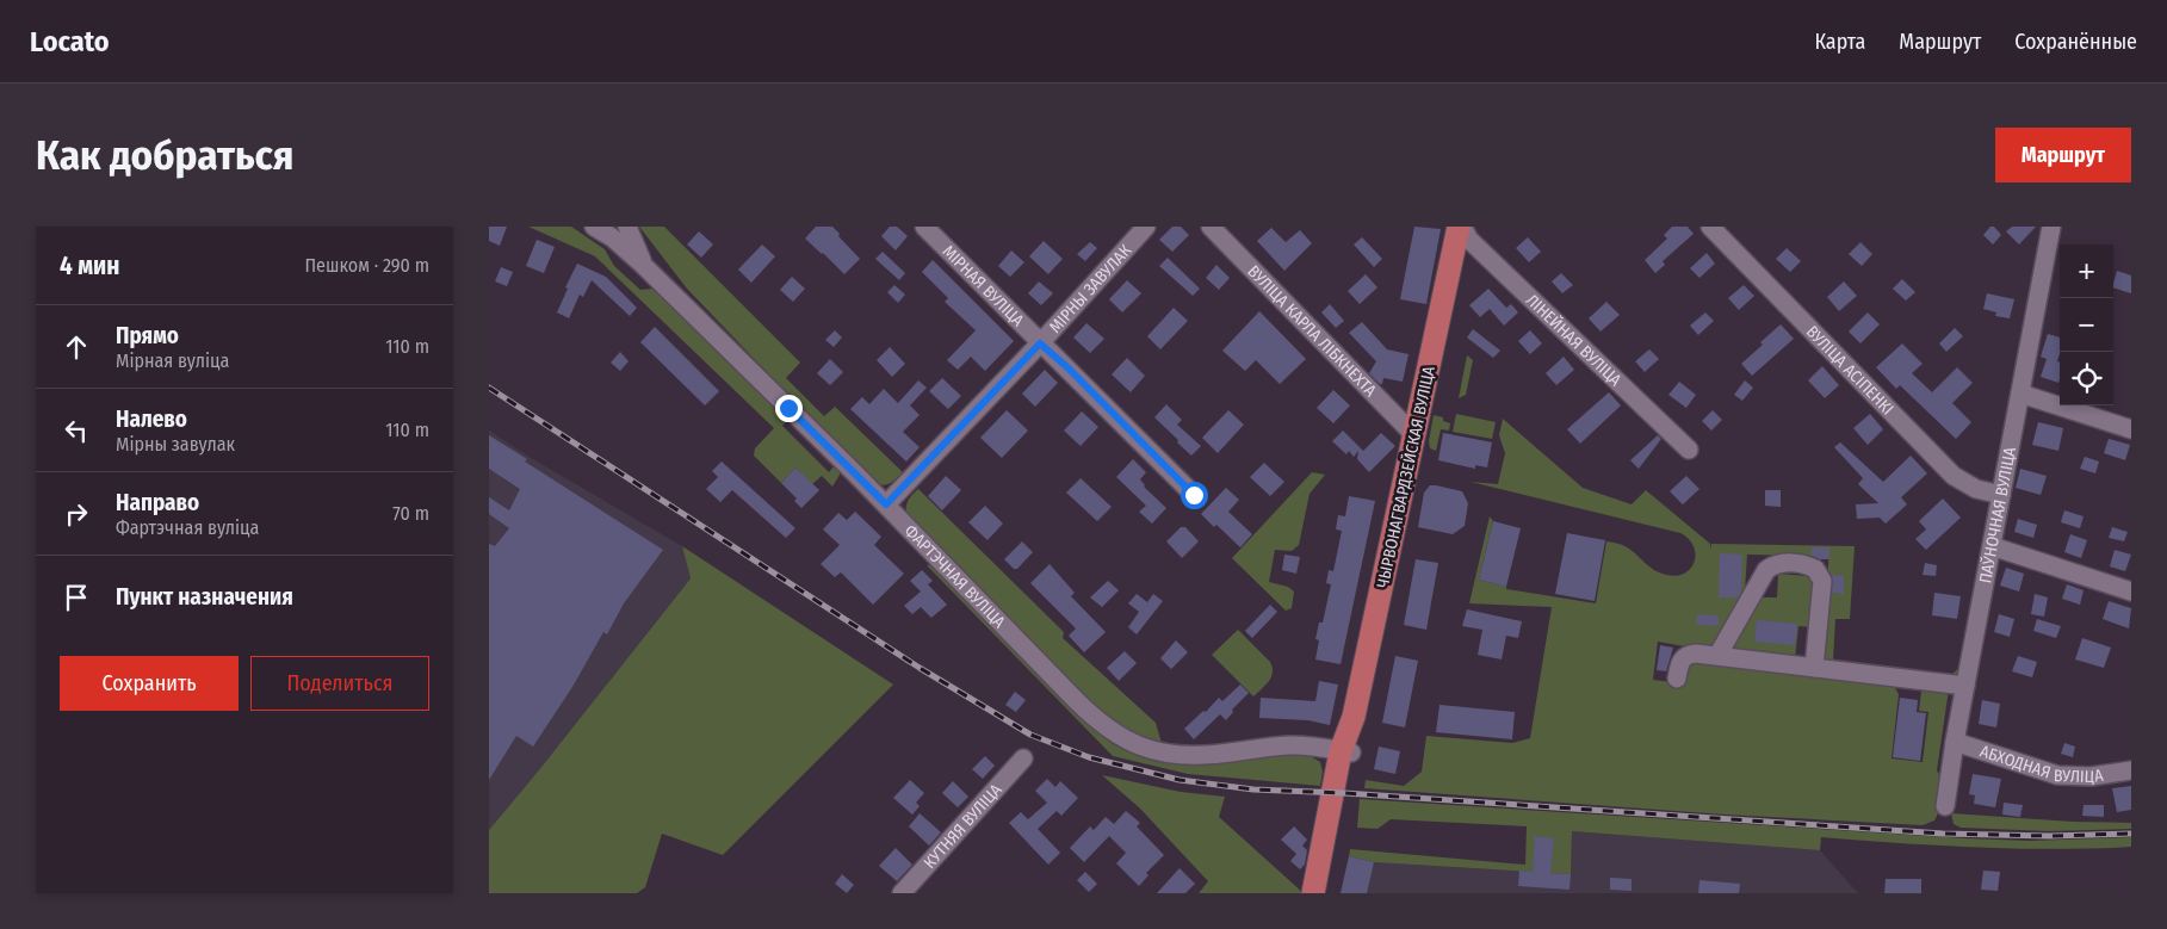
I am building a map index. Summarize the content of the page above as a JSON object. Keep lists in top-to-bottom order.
{
  "streets": {
    "main road": ["ЧЫРВОНАГВАРДЗЕЙСКАЯ ВУЛІЦА"],
    "street": [
      "МІРНАЯ ВУЛІЦА",
      "МІРНЫ ЗАВУЛАК",
      "ВУЛІЦА КАРЛА ЛІБКНЕХТА",
      "ЛІНЕЙНАЯ ВУЛІЦА",
      "ВУЛІЦА АСІПЕНКІ",
      "ПАЎНОЧНАЯ ВУЛІЦА",
      "ФАРТЭЧНАЯ ВУЛІЦА",
      "АБХОДНАЯ ВУЛІЦА",
      "КУТНЯЯ ВУЛІЦА"
    ]
  },
  "crossings": [
    ["МІРНАЯ ВУЛІЦА", "МІРНЫ ЗАВУЛАК"],
    ["МІРНЫ ЗАВУЛАК", "ФАРТЭЧНАЯ ВУЛІЦА"],
    ["ВУЛІЦА КАРЛА ЛІБКНЕХТА", "ЧЫРВОНАГВАРДЗЕЙСКАЯ ВУЛІЦА"],
    ["ЛІНЕЙНАЯ ВУЛІЦА", "ЧЫРВОНАГВАРДЗЕЙСКАЯ ВУЛІЦА"],
    ["ВУЛІЦА АСІПЕНКІ", "ПАЎНОЧНАЯ ВУЛІЦА"],
    ["ЧЫРВОНАГВАРДЗЕЙСКАЯ ВУЛІЦА", "ФАРТЭЧНАЯ ВУЛІЦА"],
    ["ПАЎНОЧНАЯ ВУЛІЦА", "АБХОДНАЯ ВУЛІЦА"]
  ],
  "page": {
    "header": "Locato",
    "nav": ["Карта", "Маршрут", "Сохранённые"],
    "buttons": [
      "Маршрут",
      ["Сохранить", "Поделиться"]
    ],
    "title": "Как добраться",
    "heading": ["4 мин", "Пешком · 290 m"],
    "map_buttons": ["+", "−"],
    "list": [
      ["Прямо", "Мірная вуліца", "110 m"],
      ["Налево", "Мірны завулак", "110 m"],
      ["Направо", "Фартэчная вуліца", "70 m"],
      "Пункт назначения"
    ]
  }
}
